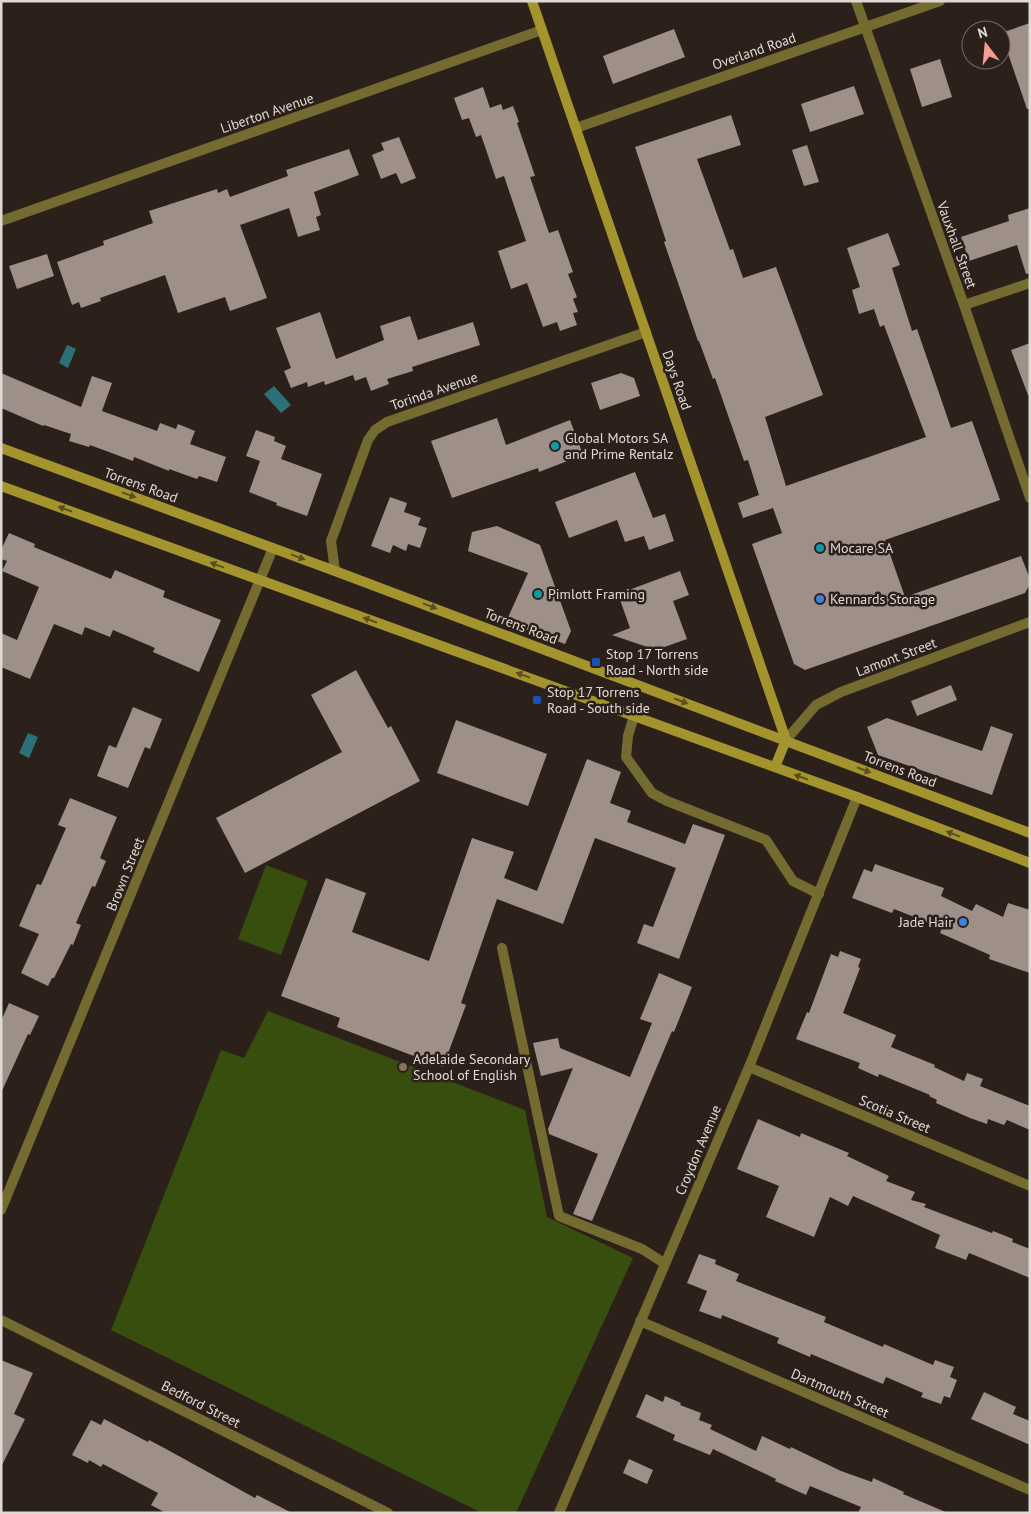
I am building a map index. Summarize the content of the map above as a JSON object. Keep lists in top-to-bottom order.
{
  "streets": {
    "main road": ["Days Road", "Torrens Road"],
    "street": [
      "Overland Road",
      "Liberton Avenue",
      "Vauxhall Street",
      "Torinda Avenue",
      "Lamont Street",
      "Brown Street",
      "Scotia Street",
      "Croydon Avenue",
      "Dartmouth Street",
      "Bedford Street"
    ]
  },
  "crossings": [
    ["Overland Road", "Vauxhall Street"],
    ["Overland Road", "Days Road"],
    ["Liberton Avenue", "Days Road"],
    ["Days Road", "Torinda Avenue"],
    ["Days Road", "Torrens Road"],
    ["Days Road", "Lamont Street"],
    ["Torinda Avenue", "Torrens Road"],
    ["Torrens Road", "Lamont Street"],
    ["Torrens Road", "Brown Street"],
    ["Scotia Street", "Croydon Avenue"],
    ["Croydon Avenue", "Dartmouth Street"]
  ],
  "places": {
    "other": [
      "Global Motors SA and Prime Rentalz",
      "Mocare SA",
      "Pimlott Framing",
      "Kennards Storage",
      "Jade Hair",
      "Adelaide Secondary School of English"
    ],
    "transit": ["Stop 17 Torrens Road - North side", "Stop 17 Torrens Road - South side"]
  },
  "north": "top"
}
